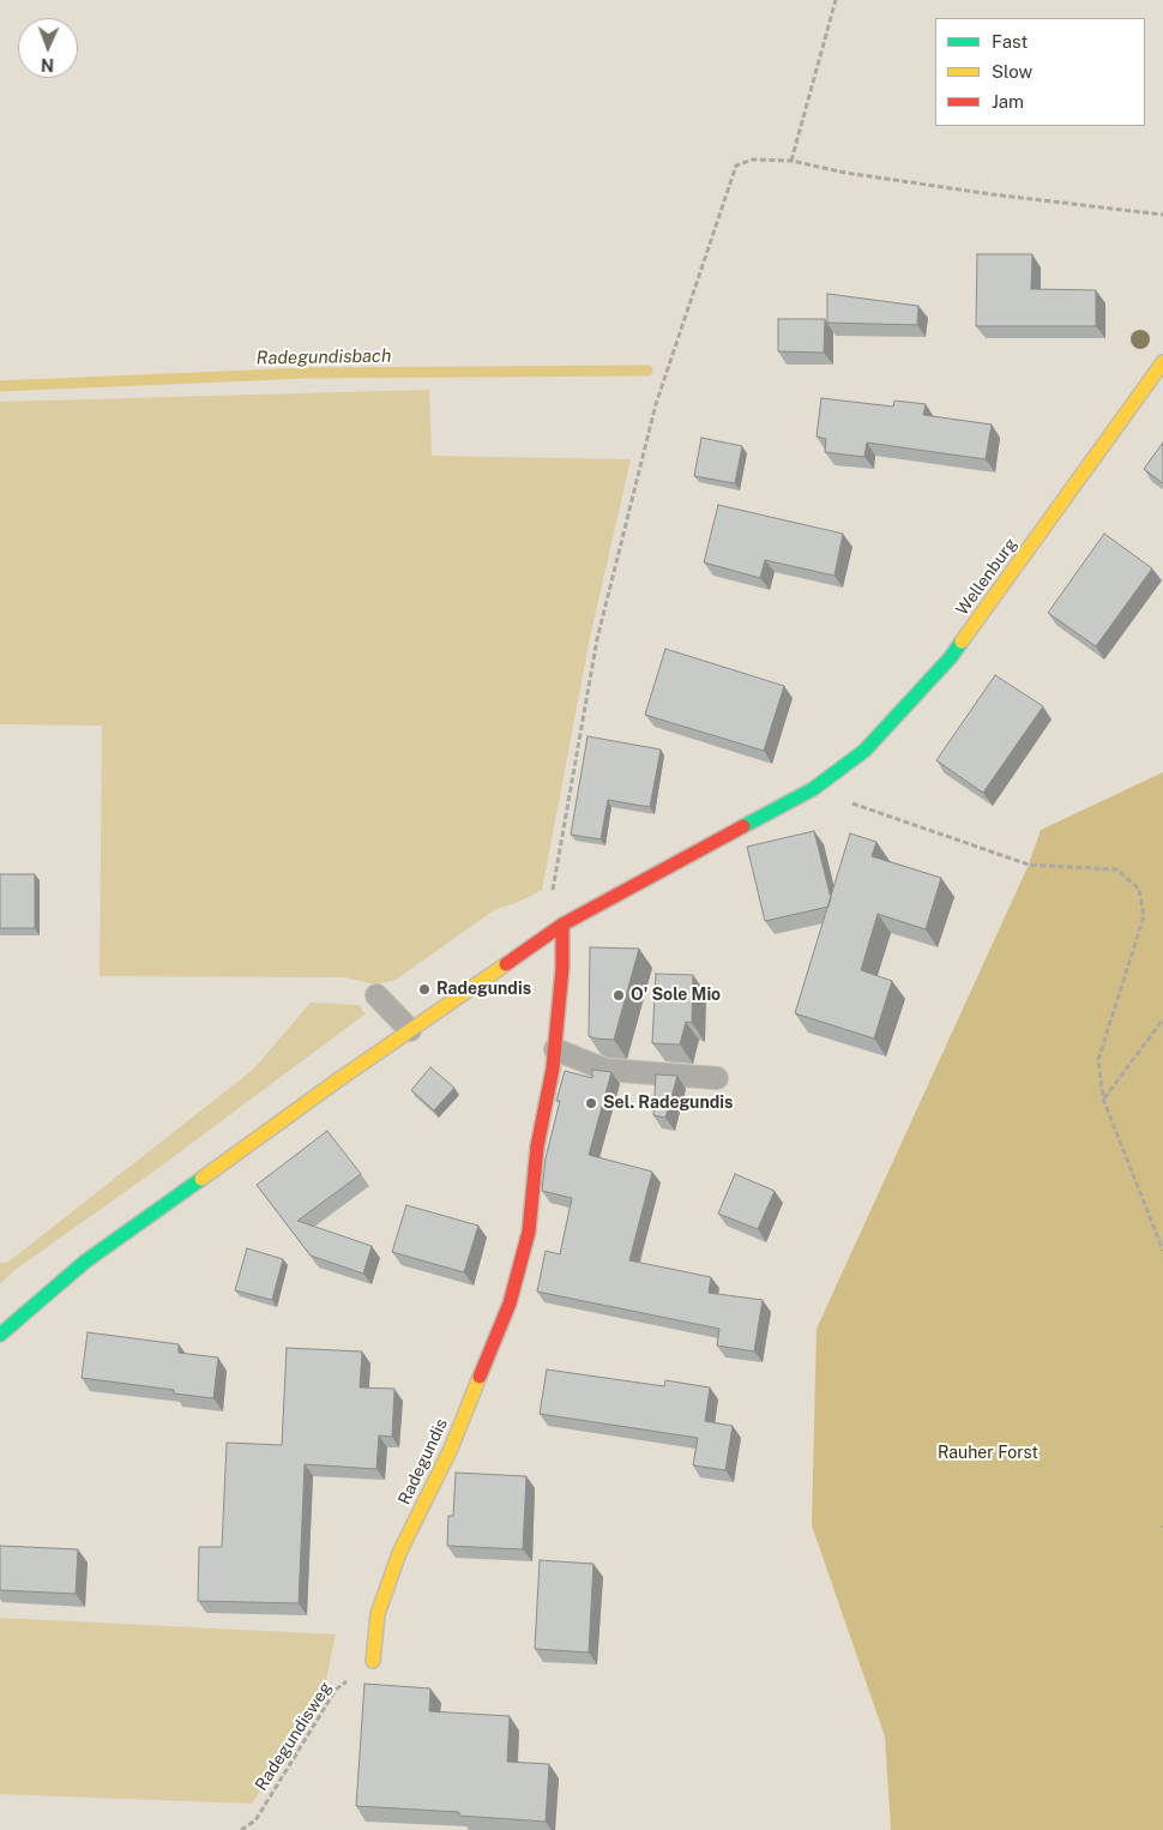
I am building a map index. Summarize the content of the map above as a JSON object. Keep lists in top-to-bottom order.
{
  "streets": {
    "street": ["Wellenburg", "Radegundis"],
    "path": ["Radegundisweg"]
  },
  "crossings": [
    ["Radegundis", "Radegundisweg"]
  ],
  "water": ["Radegundisbach"],
  "parks": ["Rauher Forst"],
  "places": ["Radegundis", "O' Sole Mio", "Sel. Radegundis"],
  "legend": ["Fast", "Slow", "Jam"],
  "north": "bottom"
}
